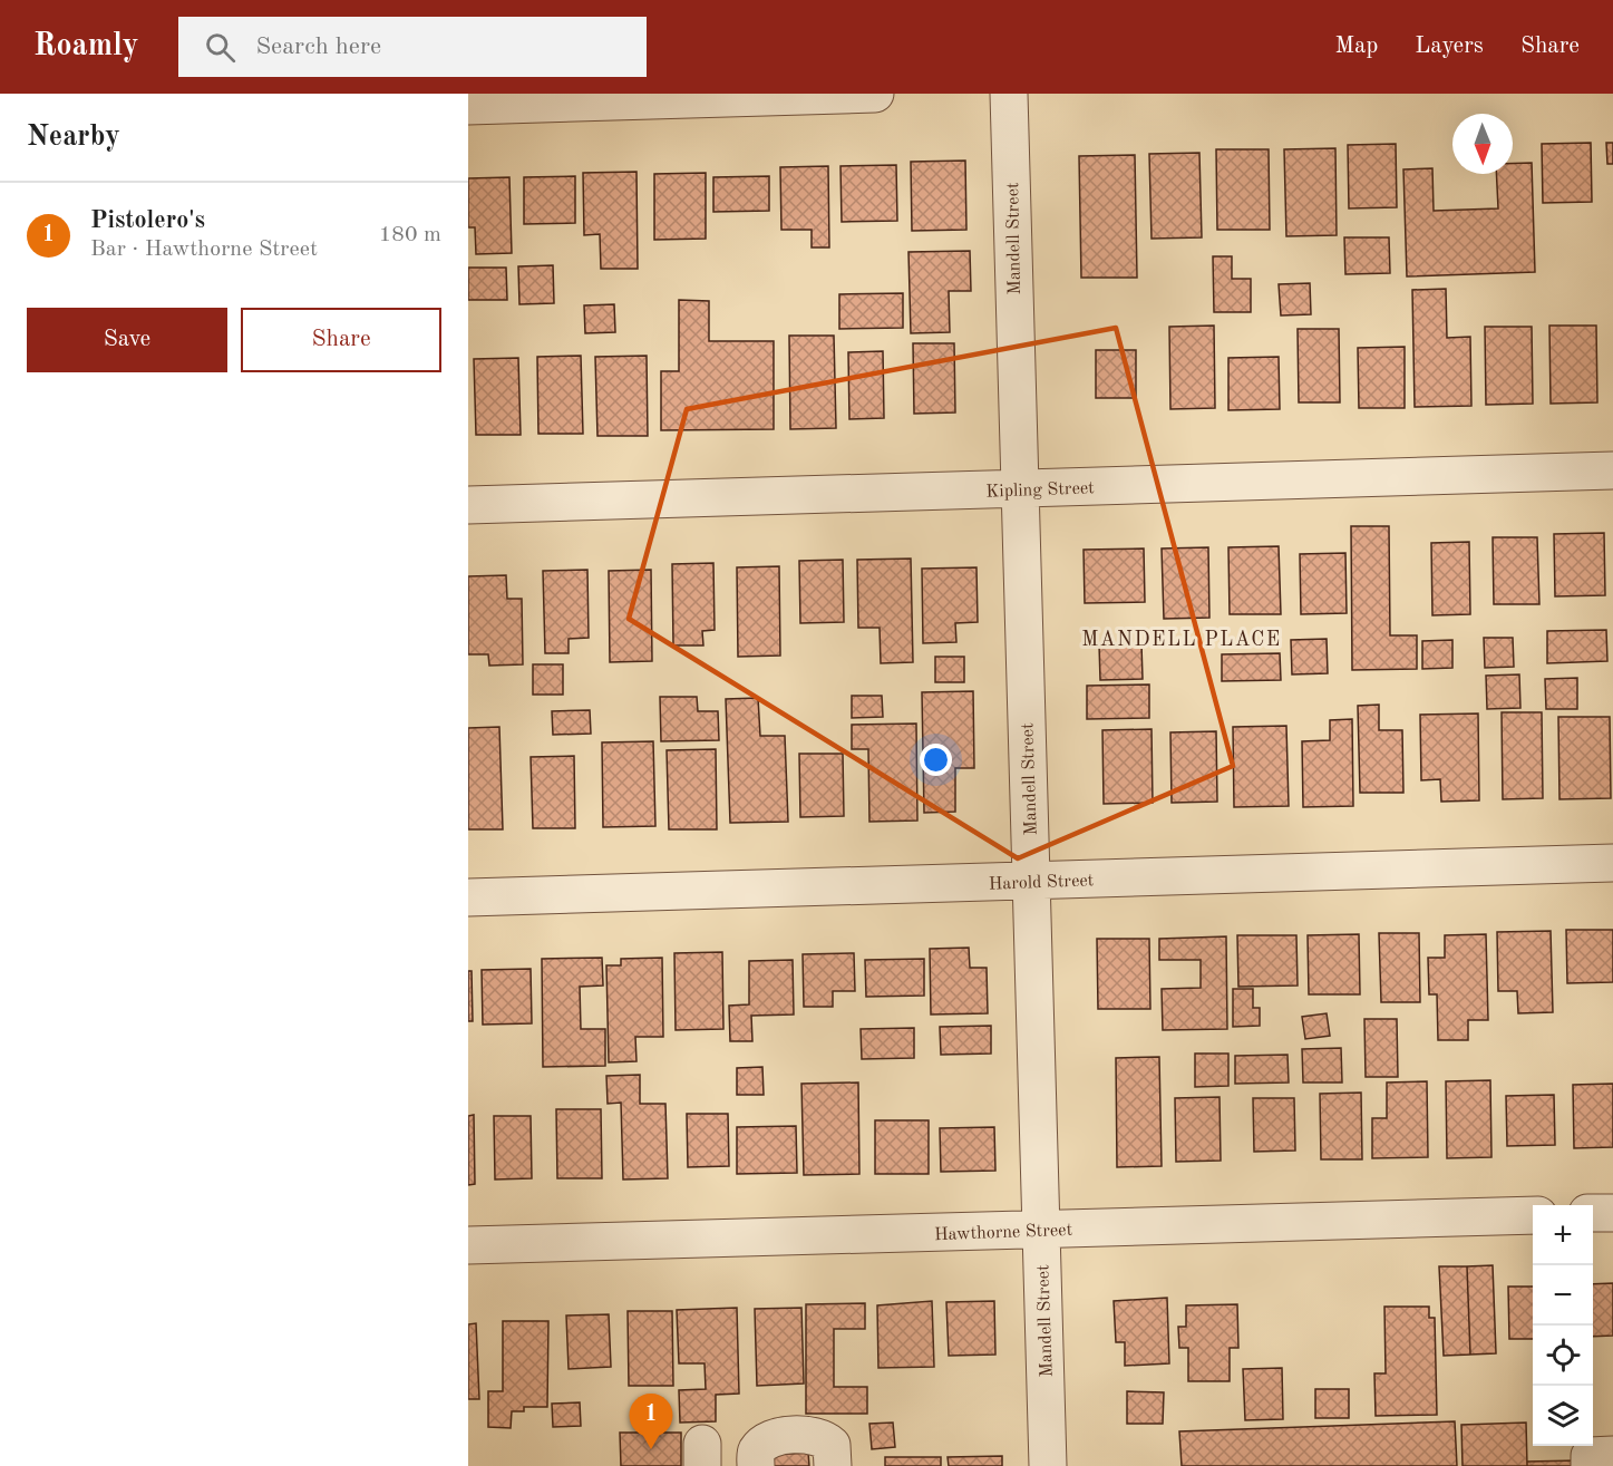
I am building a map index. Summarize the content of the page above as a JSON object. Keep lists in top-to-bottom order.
{
  "streets": {
    "street": [
      "Mandell Street",
      "Kipling Street",
      "Harold Street",
      "Hawthorne Street"
    ]
  },
  "crossings": [
    ["Mandell Street", "Kipling Street"],
    ["Mandell Street", "Harold Street"],
    ["Mandell Street", "Hawthorne Street"]
  ],
  "districts": ["MANDELL PLACE"],
  "north": "bottom",
  "page": {
    "header": "Roamly",
    "search": "Search here",
    "nav": ["Map", "Layers", "Share"],
    "heading": "Nearby",
    "list": [
      {
        "mark": "1",
        "name": "Pistolero's",
        "note": "Bar · Hawthorne Street",
        "value": "180 m"
      }
    ],
    "buttons": ["Save", "Share"],
    "map_buttons": ["+", "−"],
    "pins": "1"
  }
}
